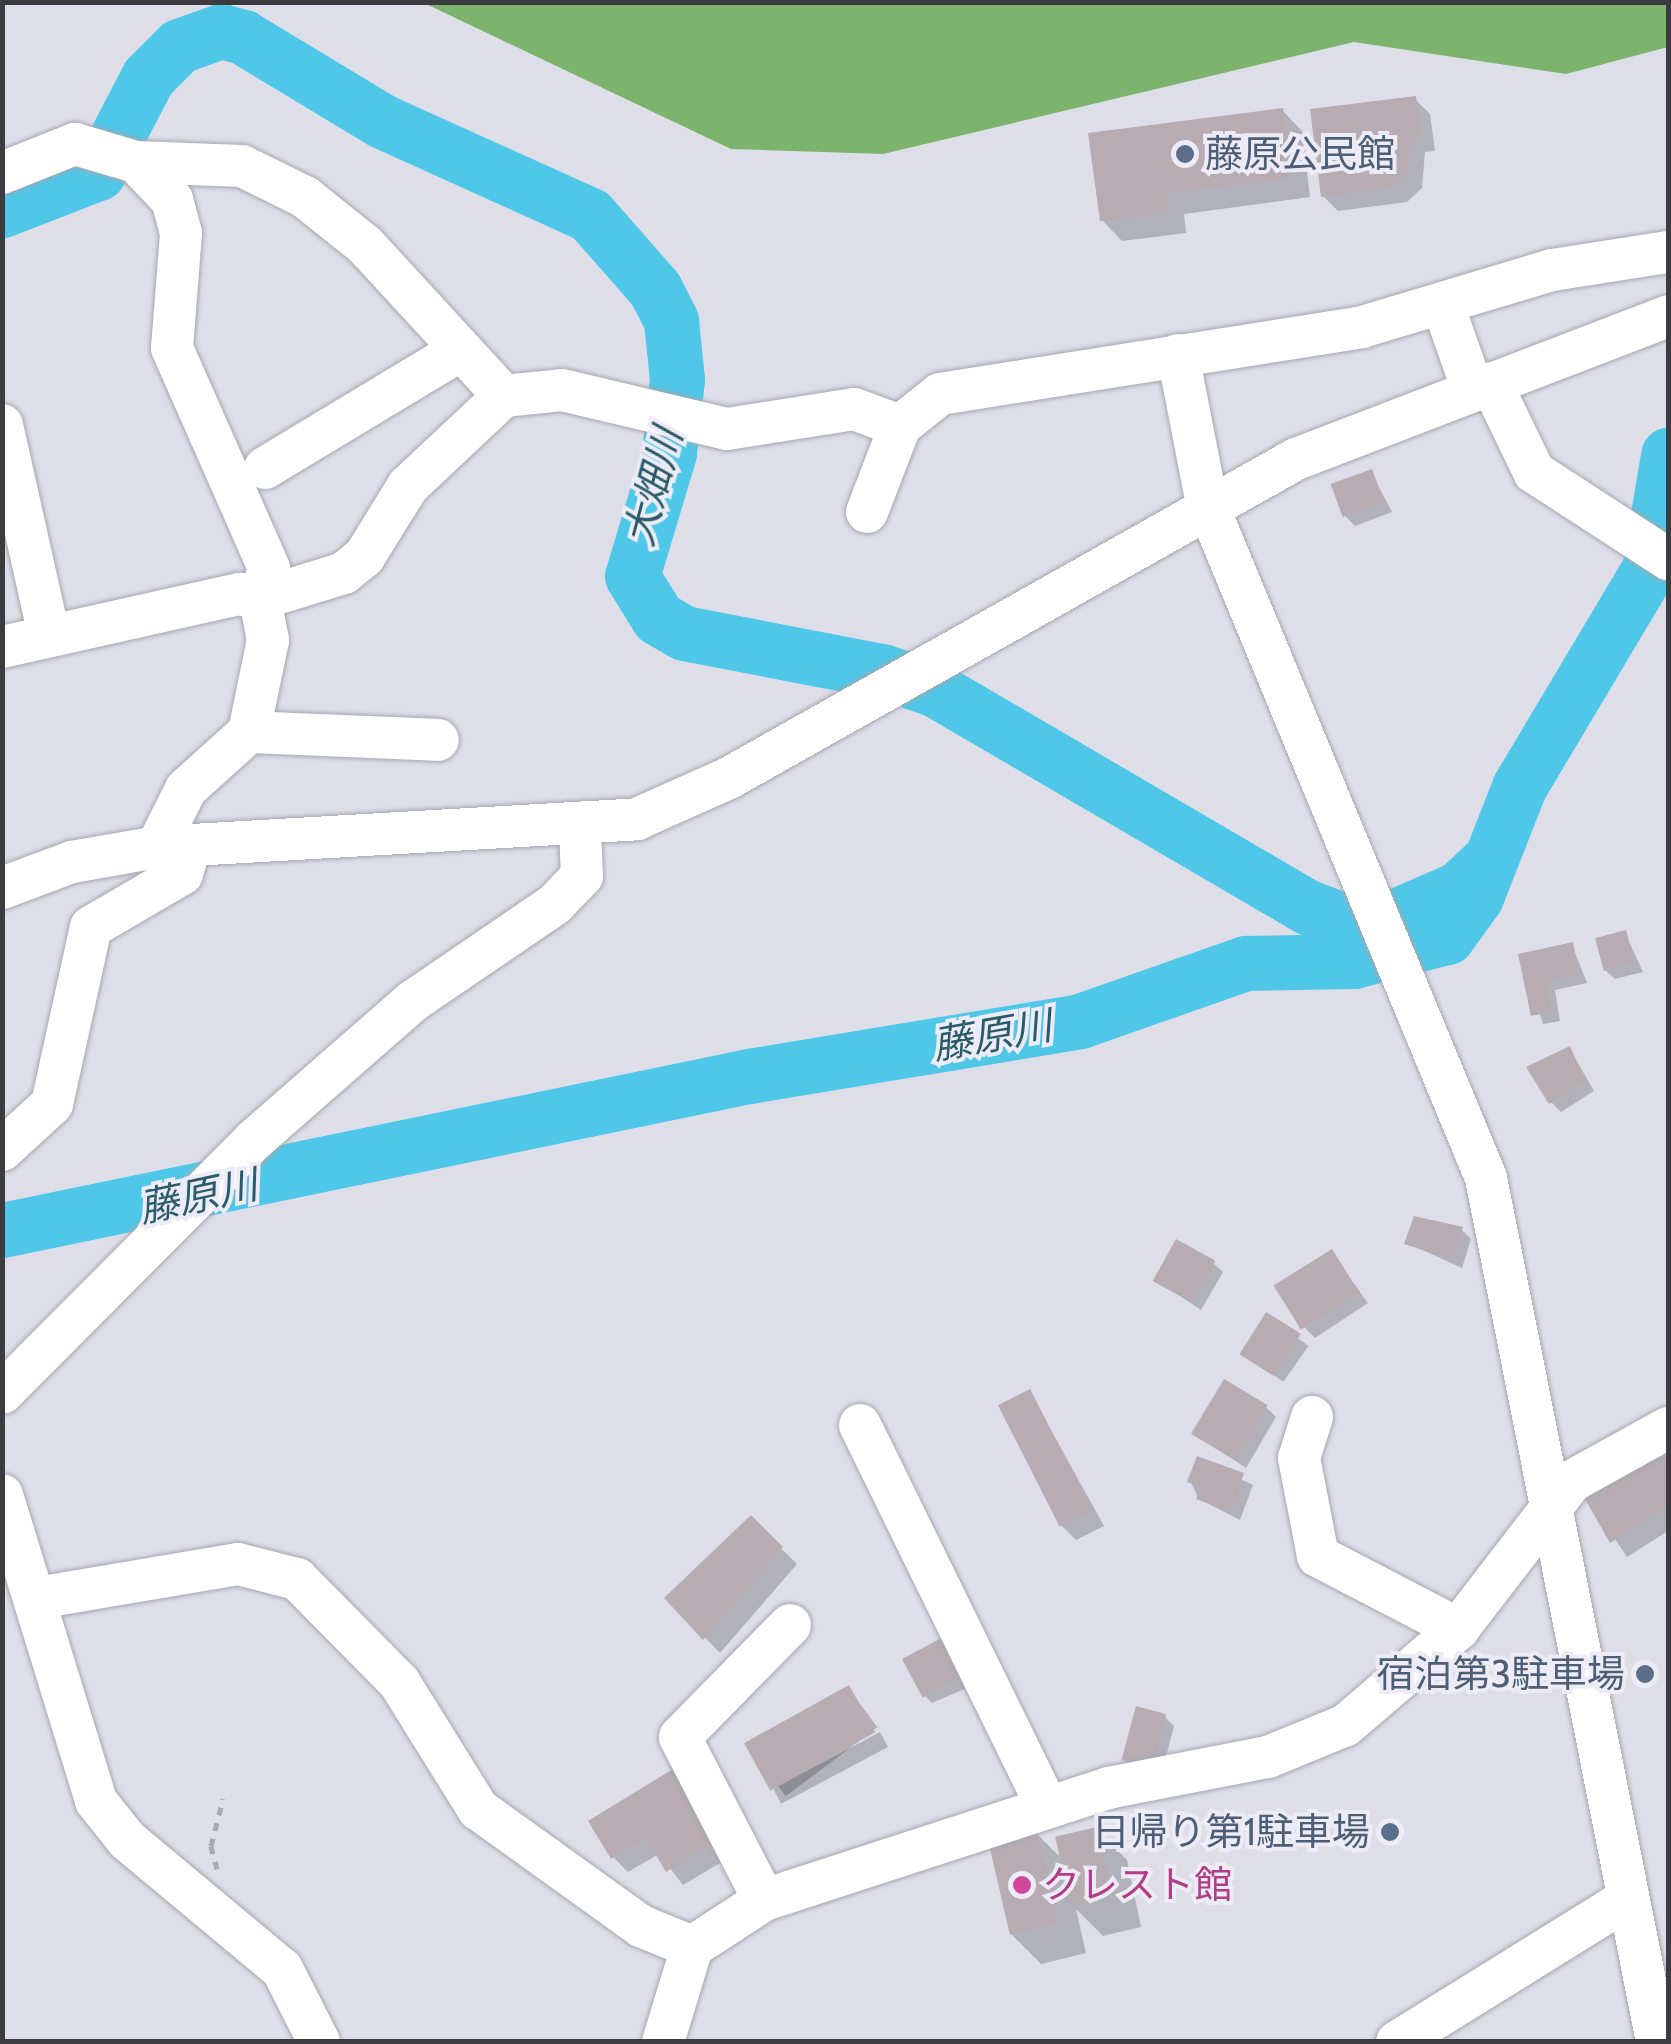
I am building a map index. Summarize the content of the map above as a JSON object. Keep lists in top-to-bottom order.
{
  "water": ["大畑川", "藤原川"],
  "places": [
    "藤原公民館",
    "宿泊第3駐車場",
    "日帰り第1駐車場",
    "クレスト館"
  ]
}
